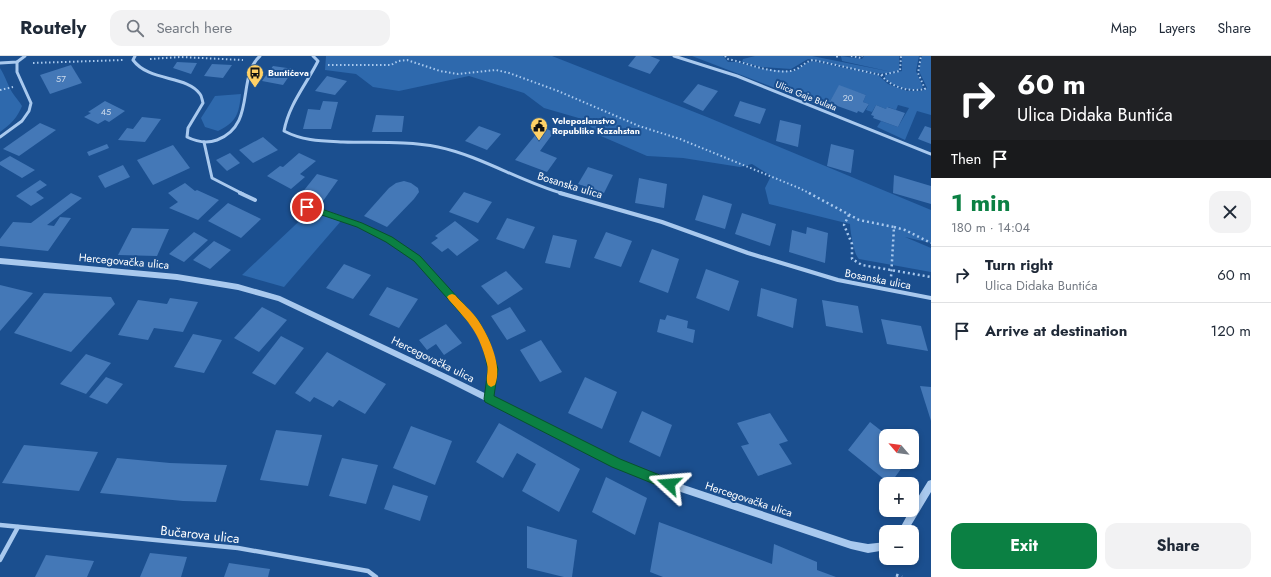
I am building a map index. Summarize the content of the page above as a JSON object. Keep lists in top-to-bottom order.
{
  "streets": {
    "street": [
      "Ulica Gaje Bulata",
      "Bosanska ulica",
      "Hercegovačka ulica",
      "Bučarova ulica"
    ]
  },
  "places": {
    "bus stop": ["Buntićeva"],
    "public building": ["Veleposlanstvo Republike Kazahstan"]
  },
  "house_numbers": ["57", "20", "45"],
  "north": "top left",
  "page": {
    "header": "Routely",
    "search": "Search here",
    "nav": ["Map", "Layers", "Share"],
    "turn": ["60 m", "Ulica Didaka Buntića"],
    "then": "Then",
    "heading": ["1 min", "180 m · 14:04"],
    "list": [
      {
        "name": "Turn right",
        "note": "Ulica Didaka Buntića",
        "value": "60 m"
      },
      {
        "name": "Arrive at destination",
        "value": "120 m"
      }
    ],
    "map_buttons": ["+", "−"],
    "buttons": ["Exit", "Share"]
  }
}
